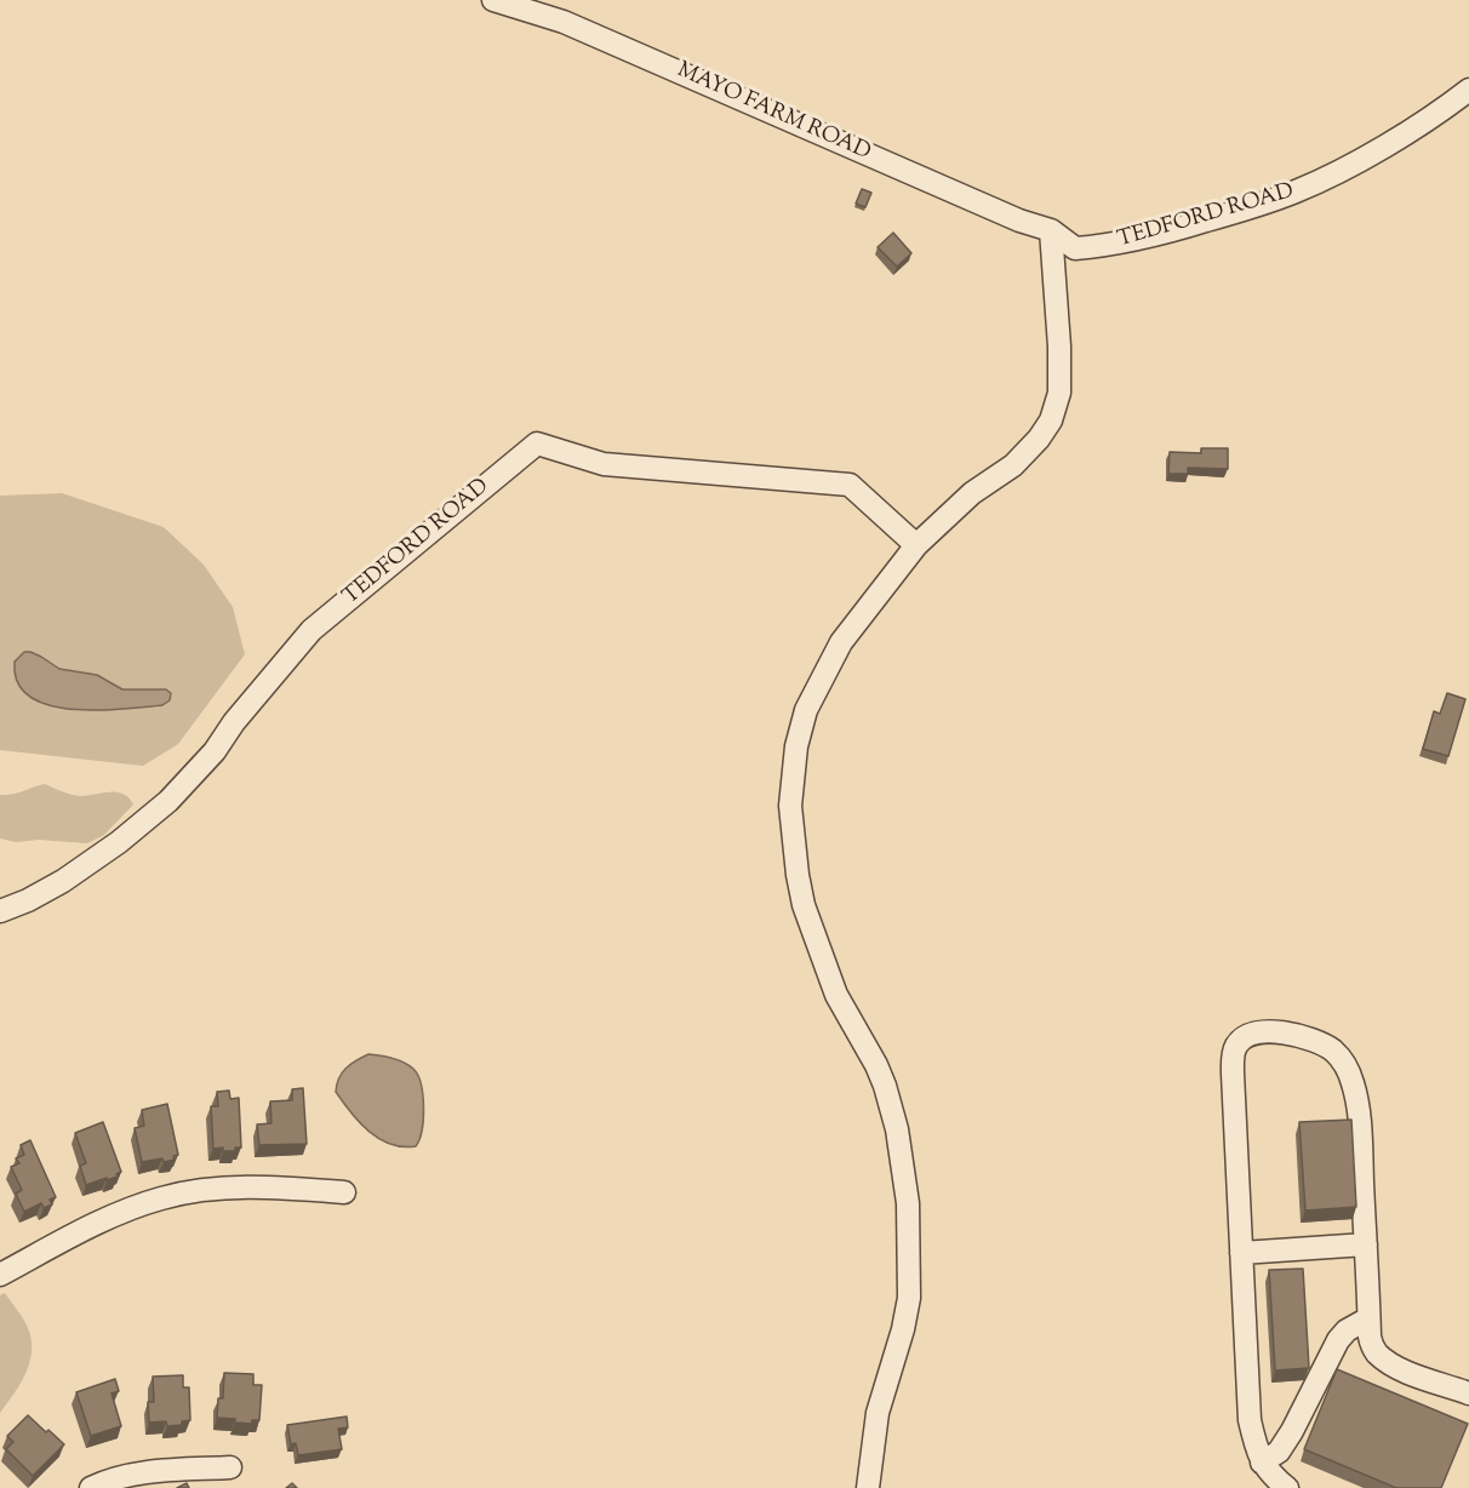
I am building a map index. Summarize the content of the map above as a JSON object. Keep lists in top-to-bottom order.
{
  "streets": {
    "street": ["MAYO FARM ROAD", "TEDFORD ROAD"]
  },
  "crossings": [
    ["MAYO FARM ROAD", "TEDFORD ROAD"]
  ]
}
